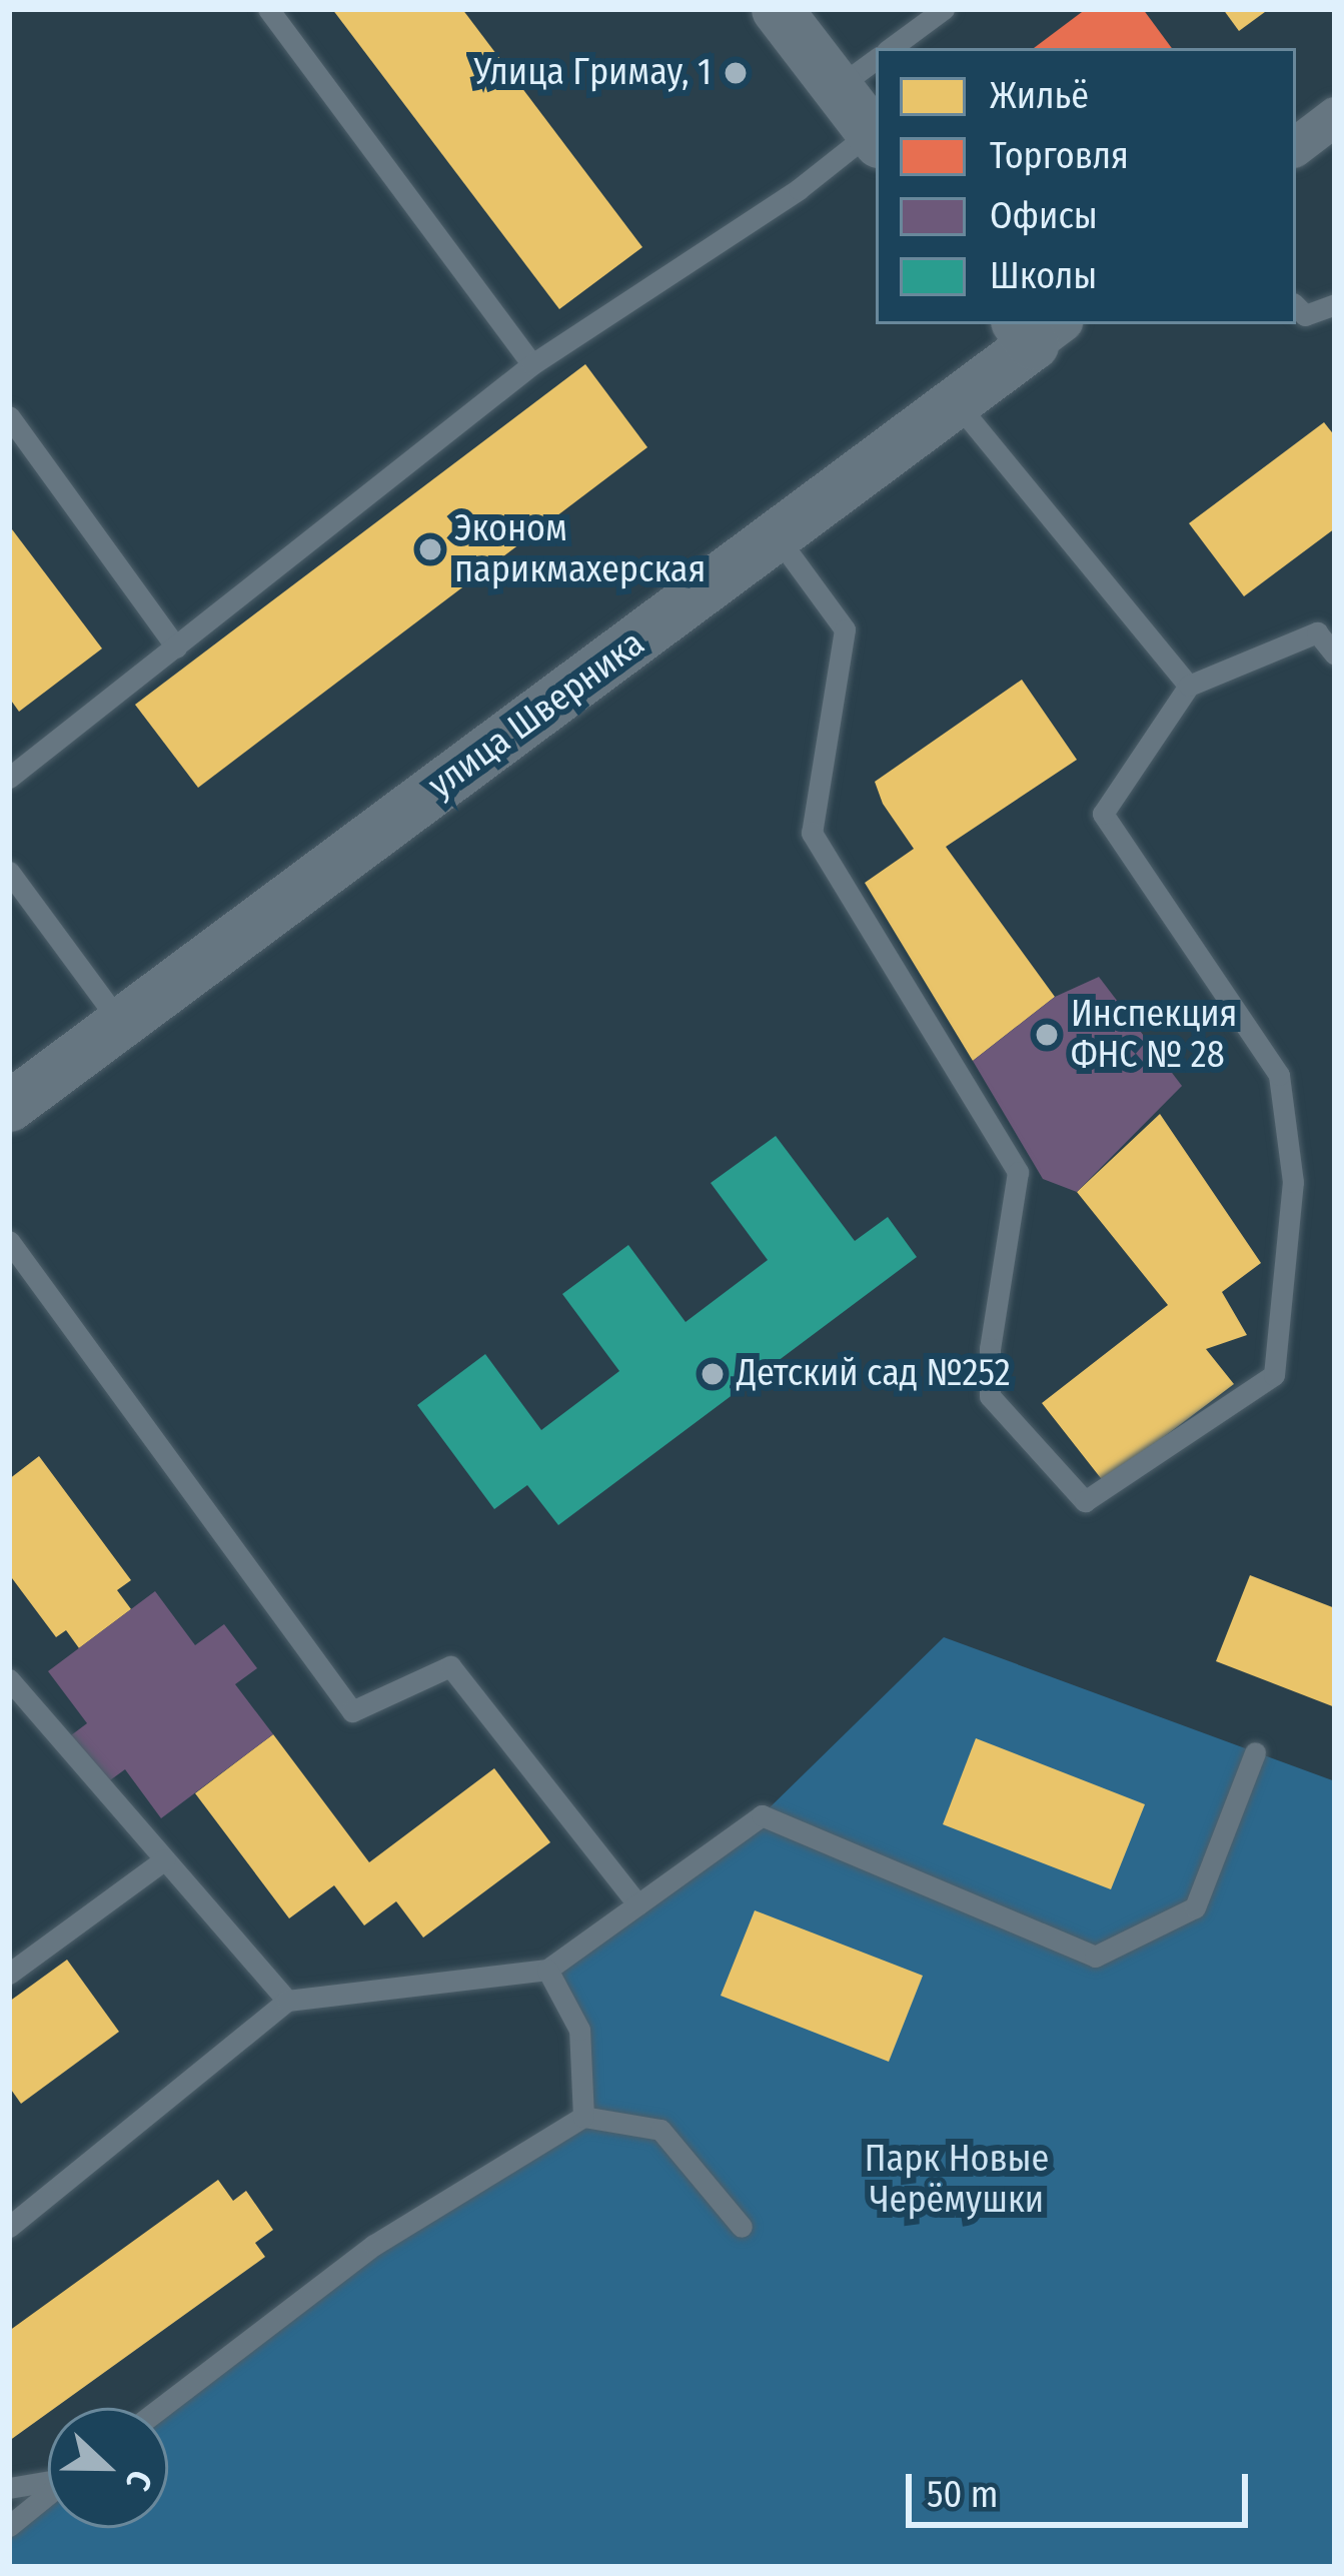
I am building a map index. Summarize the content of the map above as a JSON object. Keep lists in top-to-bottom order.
{
  "streets": {
    "street": ["улица Шверника"]
  },
  "parks": ["Парк Новые Черёмушки"],
  "places": [
    "Улица Гримау, 1",
    "Эконом парикмахерская",
    "Инспекция ФНС № 28",
    "Детский сад №252"
  ],
  "legend": [
    "Жильё",
    "Торговля",
    "Офисы",
    "Школы"
  ],
  "scale_bar": "50 m",
  "north": "right"
}
